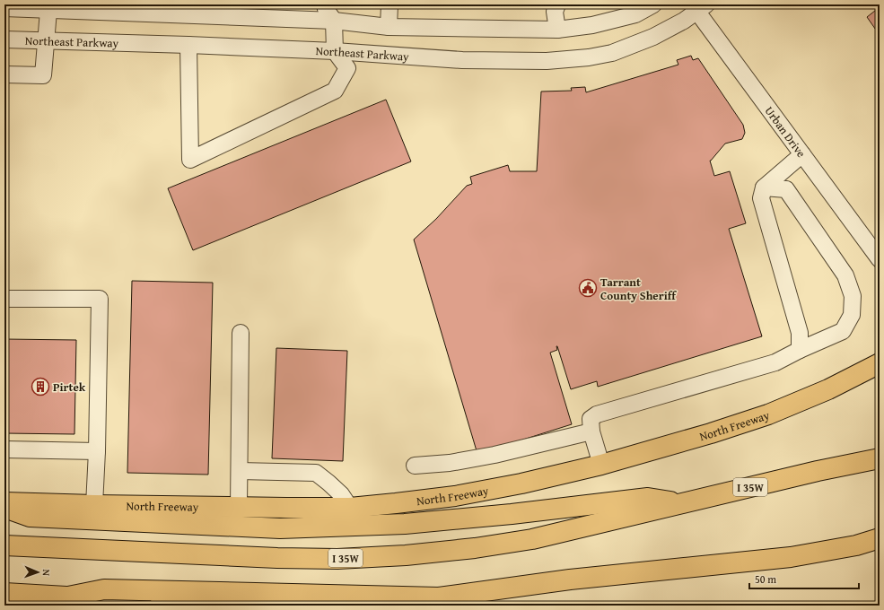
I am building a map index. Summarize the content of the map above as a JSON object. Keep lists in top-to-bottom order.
{
  "streets": {
    "main road": ["North Freeway", "I 35W"],
    "street": ["Northeast Parkway", "Urban Drive"]
  },
  "crossings": [
    ["Northeast Parkway", "Urban Drive"]
  ],
  "places": {
    "public building": ["Tarrant County Sheriff"],
    "building": ["Pirtek"]
  },
  "scale_bar": "50 m",
  "north": "right"
}
